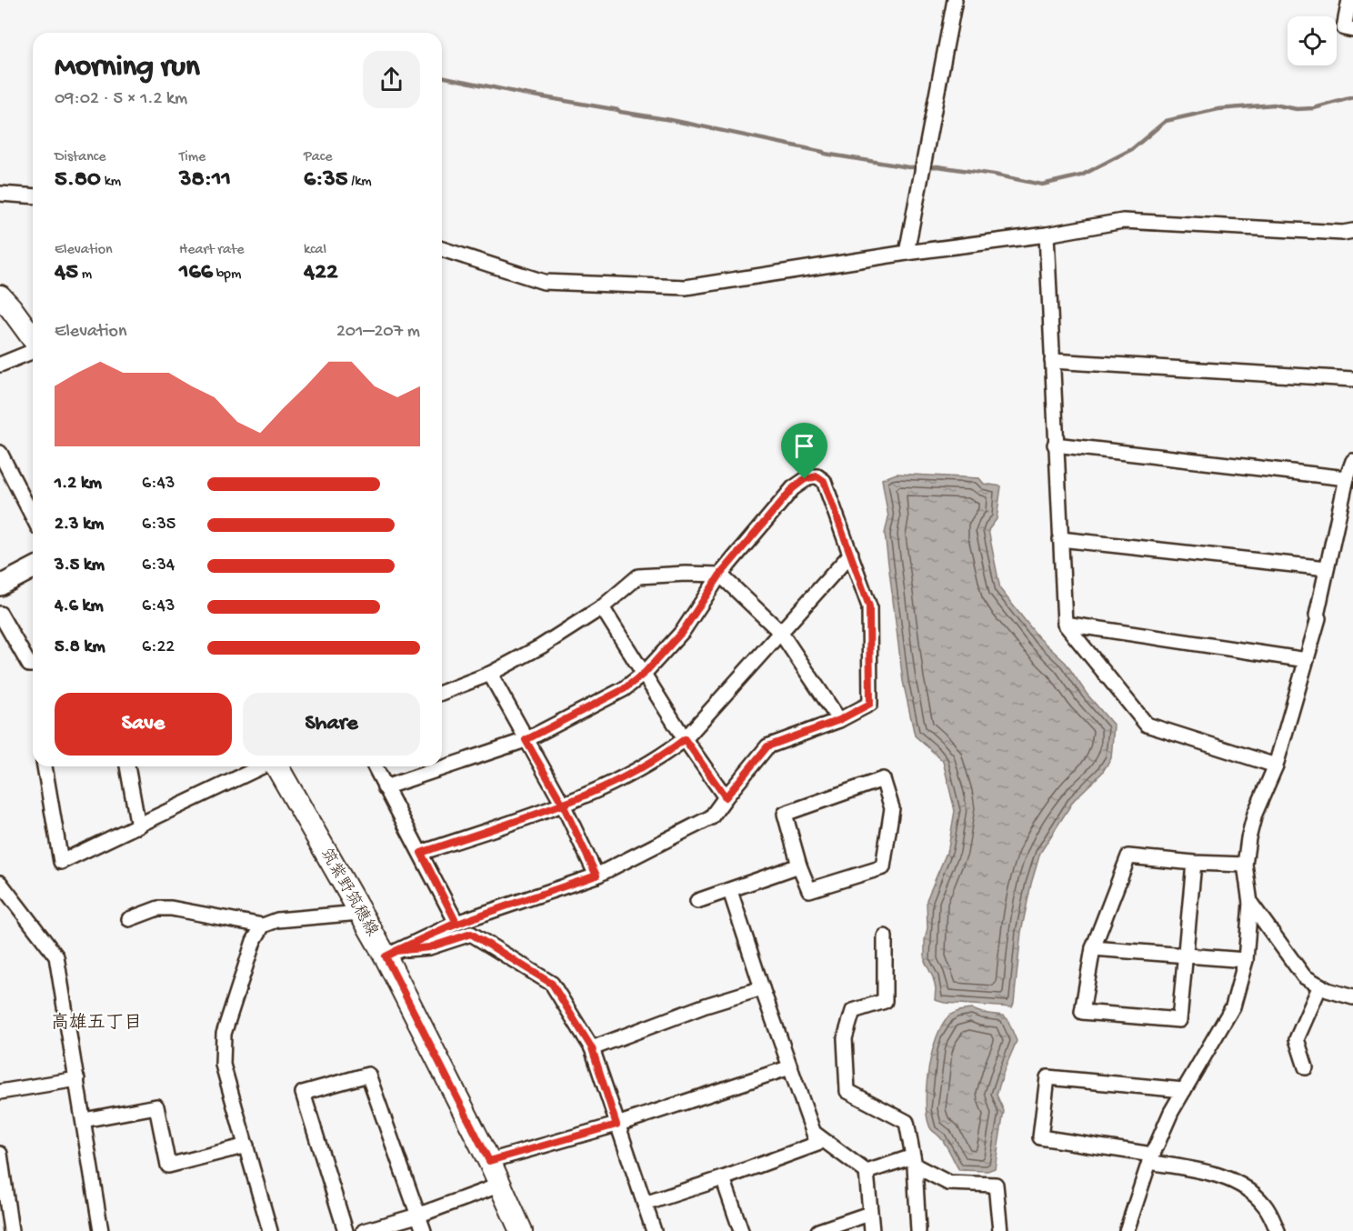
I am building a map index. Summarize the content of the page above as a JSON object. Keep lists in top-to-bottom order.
{
  "streets": {
    "main road": ["筑紫野筑穂線"]
  },
  "districts": ["高雄五丁目"],
  "page": {
    "heading": ["Morning run", "09:02 · 5 × 1.2 km"],
    "stats": [
      ["Distance", "5.80 km"],
      ["Time", "38:11"],
      ["Pace", "6:35 /km"],
      ["Elevation", "45 m"],
      ["Heart rate", "166 bpm"],
      ["kcal", "422"]
    ],
    "chart": ["Elevation", "201–207 m"],
    "list": [
      {
        "name": "1.2 km",
        "note": "6:43"
      },
      {
        "name": "2.3 km",
        "note": "6:35"
      },
      {
        "name": "3.5 km",
        "note": "6:34"
      },
      {
        "name": "4.6 km",
        "note": "6:43"
      },
      {
        "name": "5.8 km",
        "note": "6:22"
      }
    ],
    "buttons": ["Save", "Share"]
  }
}
